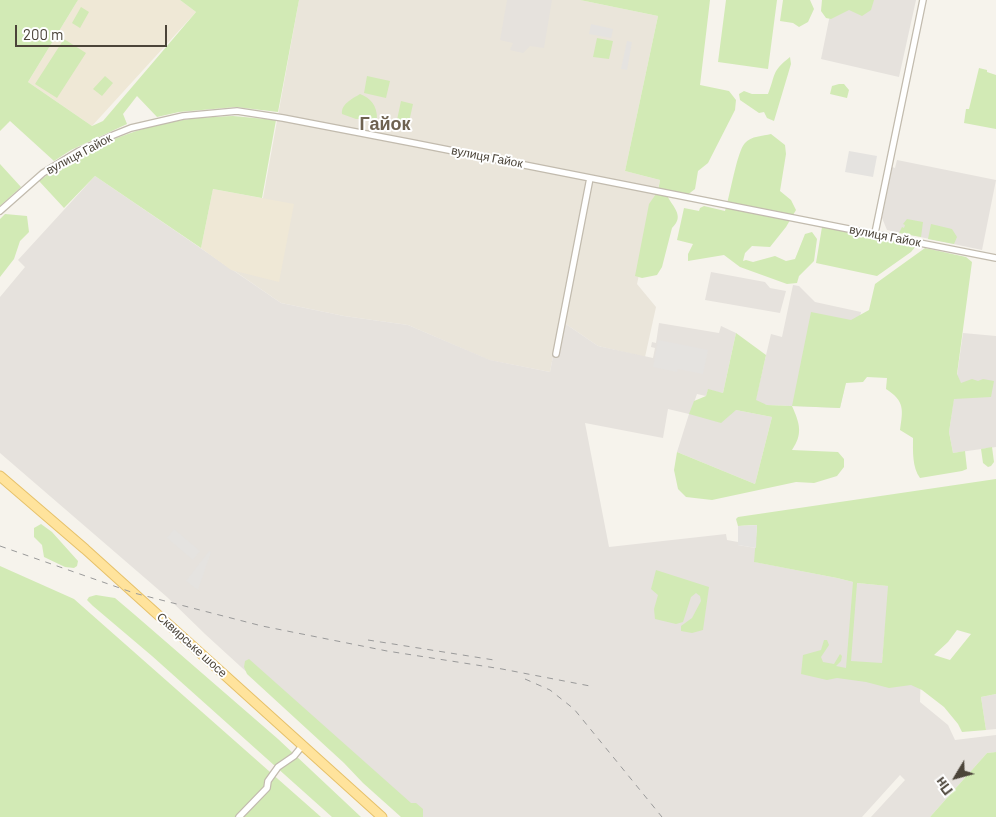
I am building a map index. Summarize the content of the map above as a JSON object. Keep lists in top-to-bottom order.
{
  "streets": {
    "main road": ["Сквирське шосе"],
    "street": ["вулиця Гайок"]
  },
  "districts": ["Гайок"],
  "scale_bar": "200 m",
  "north": "bottom left"
}
